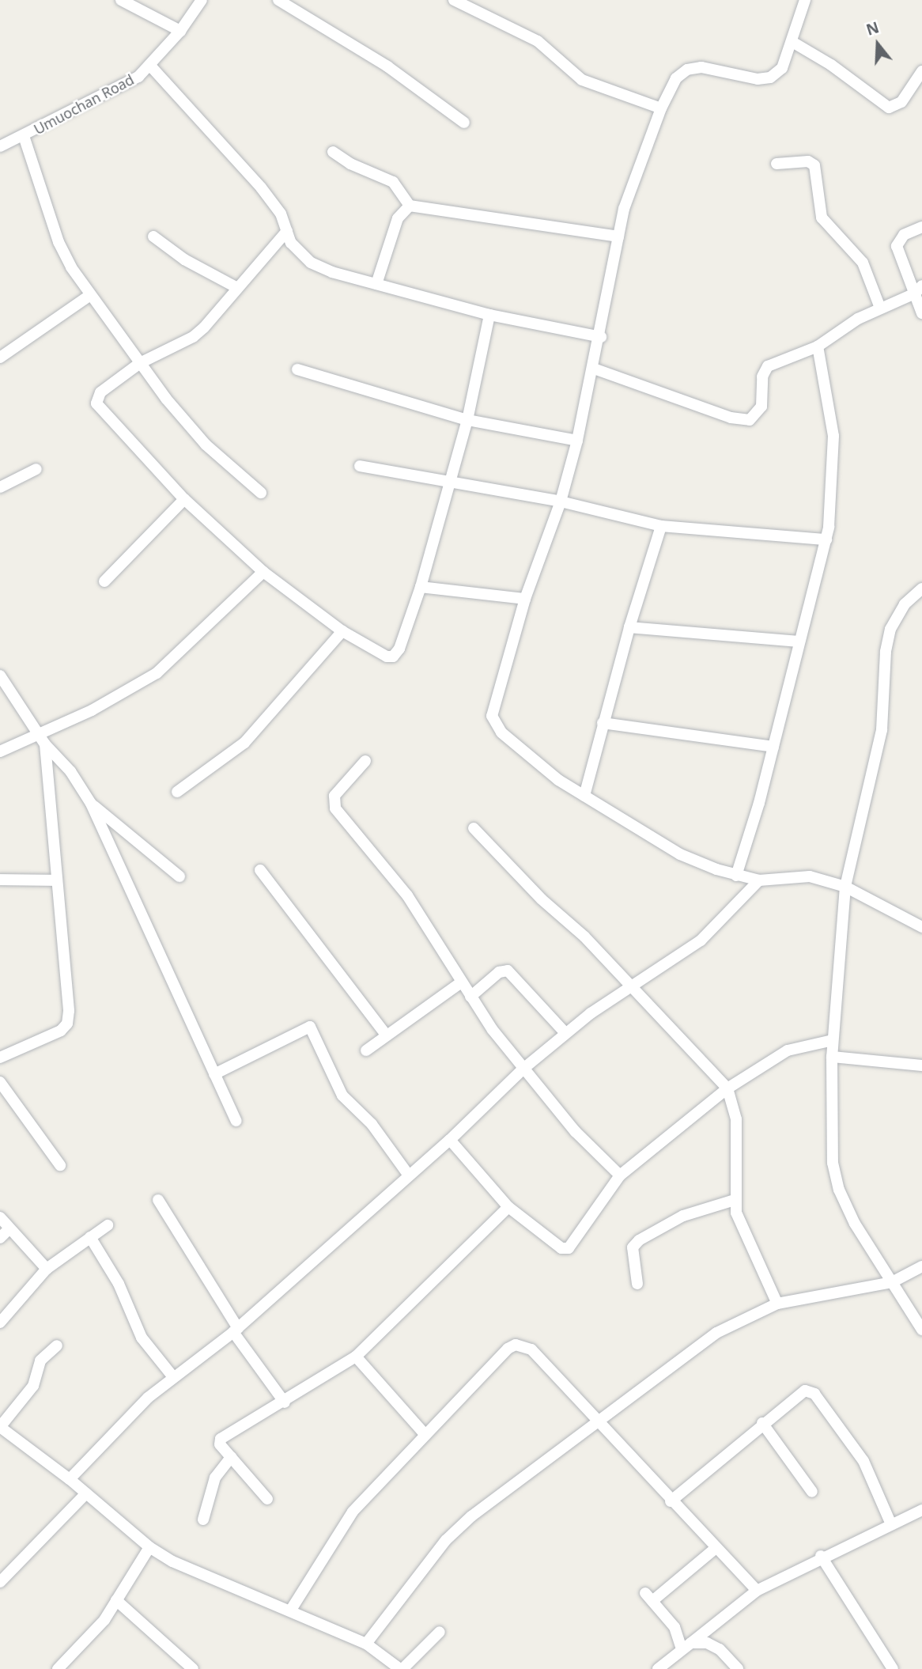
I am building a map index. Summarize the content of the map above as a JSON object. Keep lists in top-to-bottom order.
{
  "streets": {
    "street": ["Umuochan Road"]
  },
  "north": "top"
}
